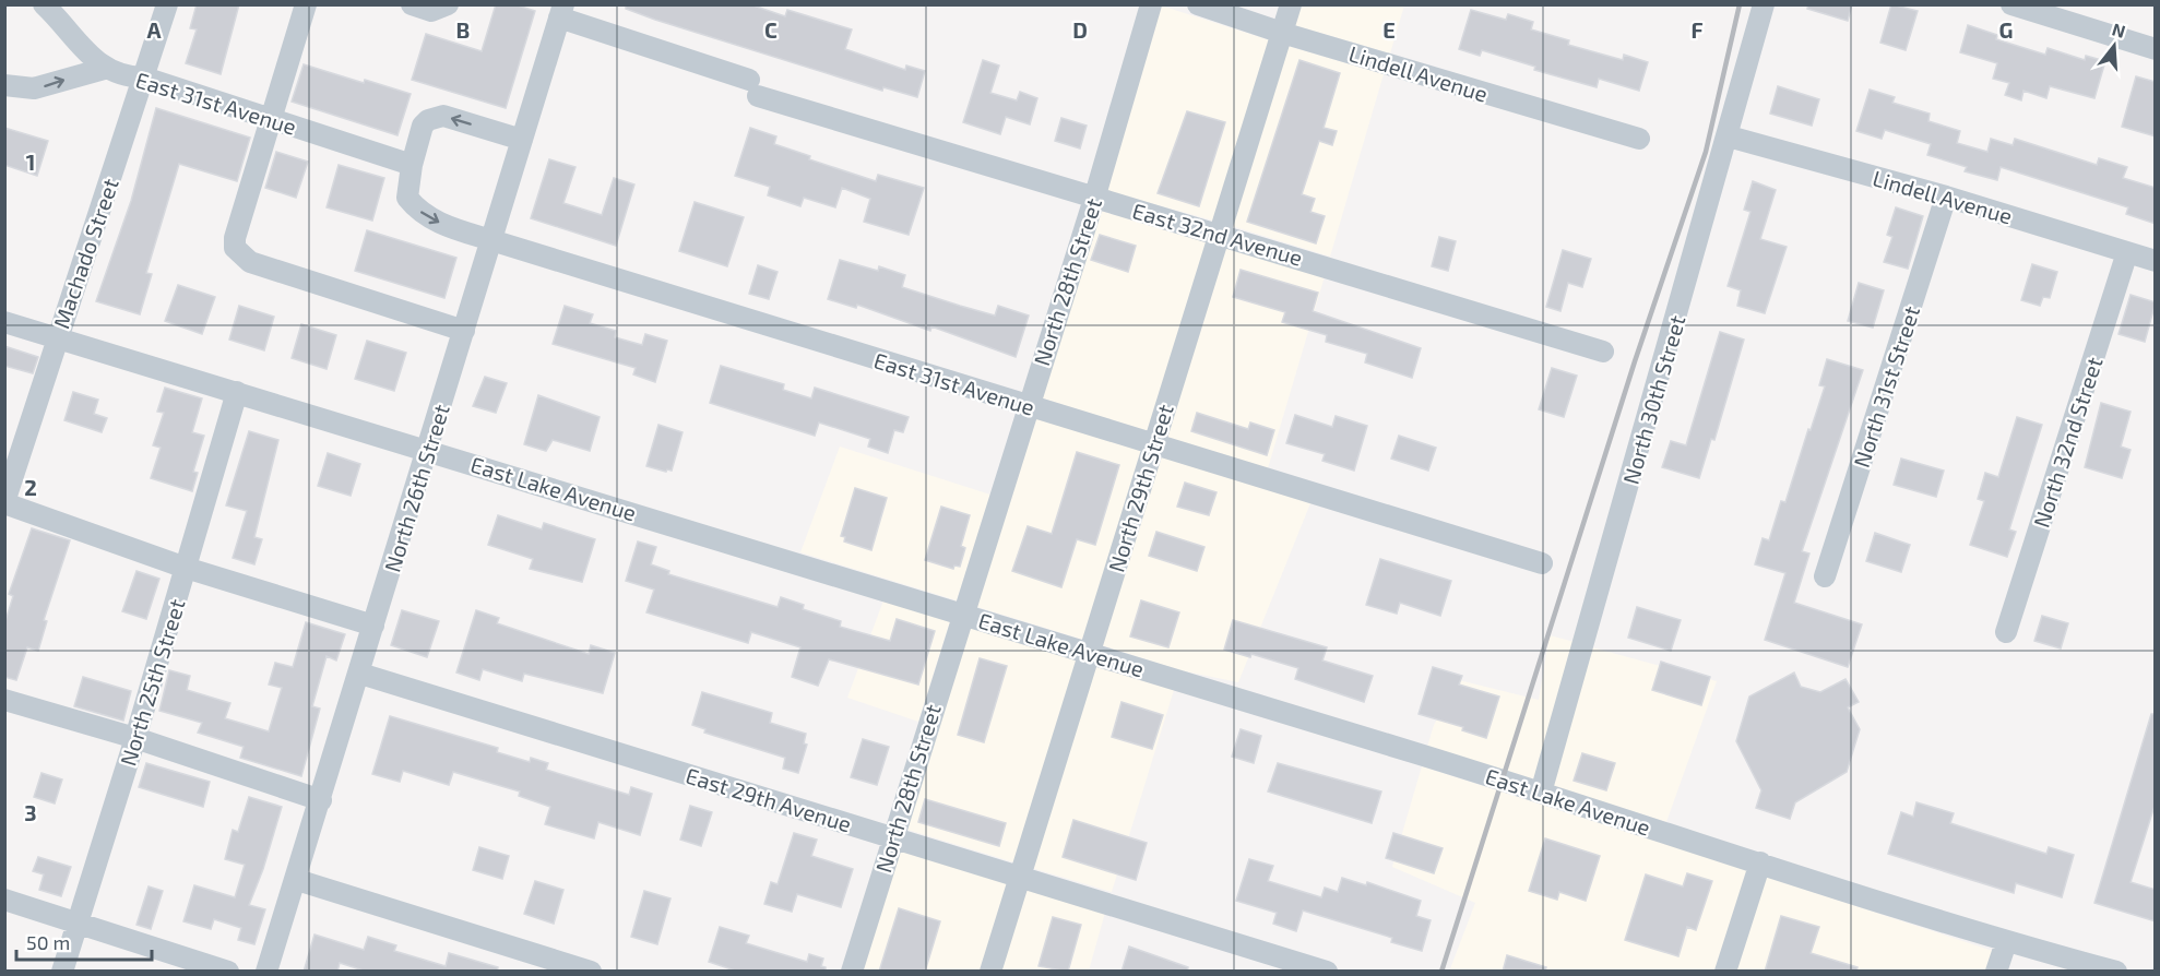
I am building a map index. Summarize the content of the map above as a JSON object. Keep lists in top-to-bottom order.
{
  "streets": {
    "street": [
      "Lindell Avenue",
      "East 31st Avenue",
      "East 32nd Avenue",
      "Machado Street",
      "North 28th Street",
      "North 31st Street",
      "North 30th Street",
      "North 32nd Street",
      "North 26th Street",
      "East Lake Avenue",
      "North 29th Street",
      "North 25th Street",
      "East 29th Avenue"
    ]
  },
  "crossings": [
    ["Lindell Avenue", "North 31st Street"],
    ["Lindell Avenue", "North 30th Street"],
    ["Lindell Avenue", "North 32nd Street"],
    ["Lindell Avenue", "North 29th Street"],
    ["East 31st Avenue", "Machado Street"],
    ["East 31st Avenue", "North 28th Street"],
    ["East 31st Avenue", "North 26th Street"],
    ["East 31st Avenue", "North 29th Street"],
    ["East 32nd Avenue", "North 28th Street"],
    ["East 32nd Avenue", "North 26th Street"],
    ["East 32nd Avenue", "North 29th Street"],
    ["Machado Street", "East Lake Avenue"],
    ["North 28th Street", "East Lake Avenue"],
    ["North 28th Street", "East 29th Avenue"],
    ["North 30th Street", "East Lake Avenue"],
    ["North 26th Street", "East Lake Avenue"],
    ["North 26th Street", "East 29th Avenue"],
    ["East Lake Avenue", "North 29th Street"],
    ["East Lake Avenue", "North 25th Street"],
    ["North 29th Street", "East 29th Avenue"]
  ],
  "scale_bar": "50 m",
  "north": "top",
  "grid": {
    "columns": [
      "A",
      "B",
      "C",
      "D",
      "E",
      "F",
      "G"
    ],
    "rows": ["1", "2", "3"]
  }
}
